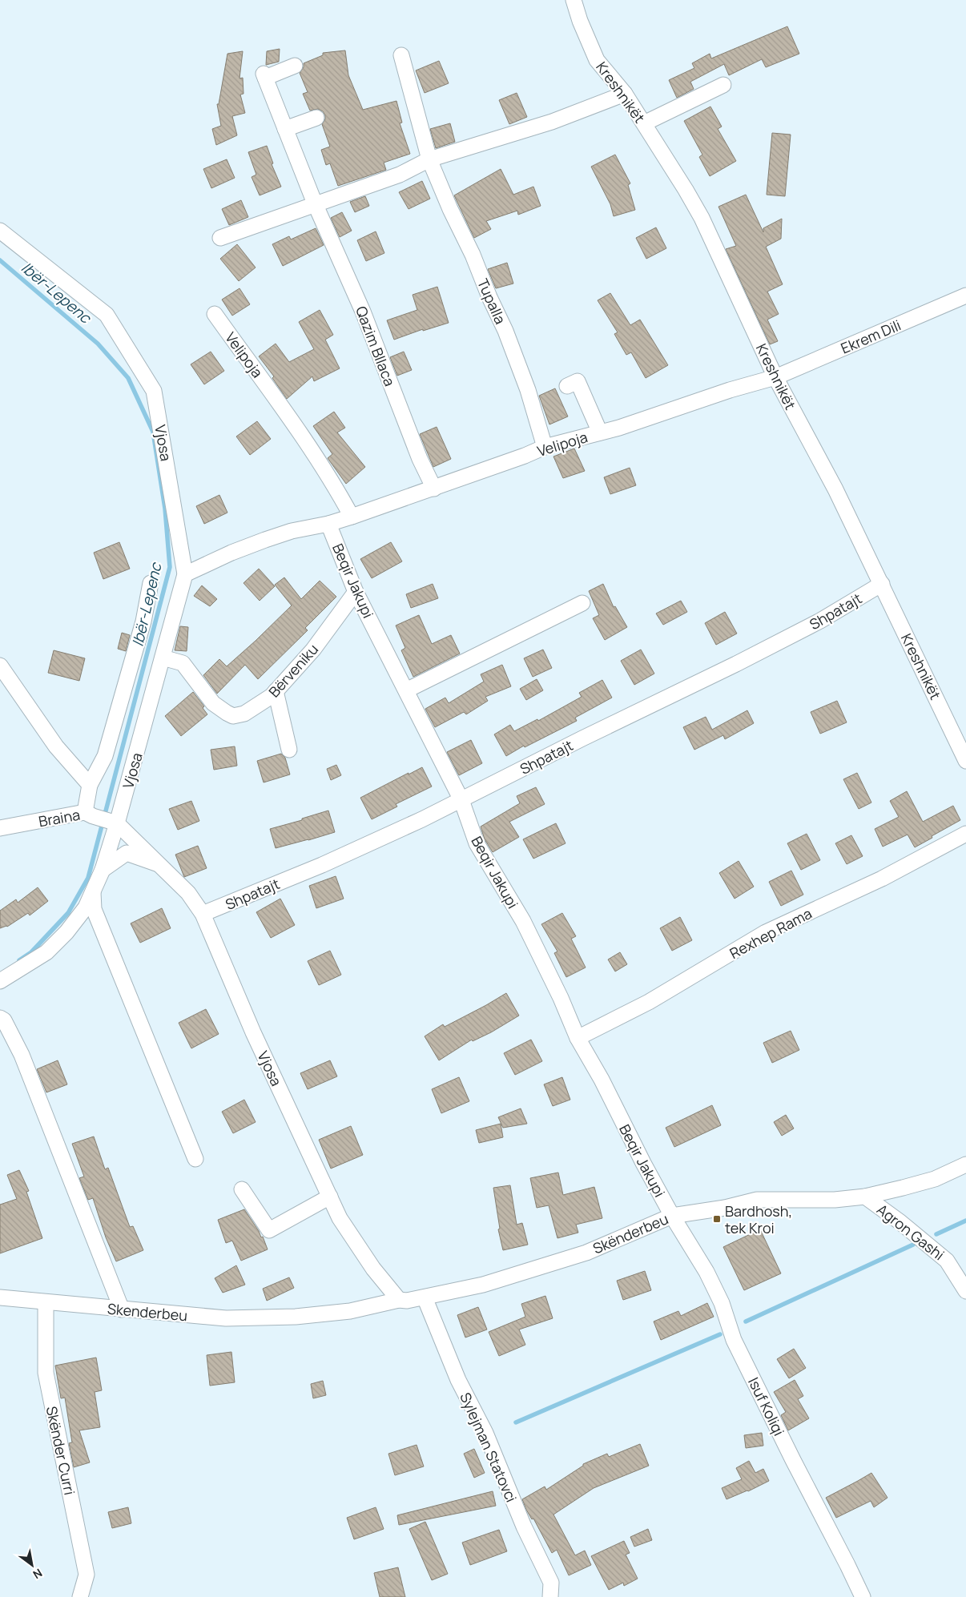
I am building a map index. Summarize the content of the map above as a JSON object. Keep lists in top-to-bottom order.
{
  "streets": {
    "street": [
      "Kreshnikët",
      "Tupalla",
      "Ekrem Dili",
      "Qazim Bllaca",
      "Velipoja",
      "Vjosa",
      "Beqir Jakupi",
      "Shpatajt",
      "Bërveniku",
      "Braina",
      "Rexhep Rama",
      "Agron Gashi",
      "Skënderbeu",
      "Skenderbeu",
      "Isuf Koliqi",
      "Sylejman Statovci",
      "Skënder Curri"
    ]
  },
  "crossings": [
    ["Kreshnikët", "Ekrem Dili"],
    ["Kreshnikët", "Velipoja"],
    ["Kreshnikët", "Shpatajt"],
    ["Tupalla", "Velipoja"],
    ["Ekrem Dili", "Velipoja"],
    ["Qazim Bllaca", "Velipoja"],
    ["Velipoja", "Vjosa"],
    ["Velipoja", "Beqir Jakupi"],
    ["Vjosa", "Shpatajt"],
    ["Vjosa", "Bërveniku"],
    ["Vjosa", "Braina"],
    ["Vjosa", "Skënderbeu"],
    ["Beqir Jakupi", "Shpatajt"],
    ["Beqir Jakupi", "Bërveniku"],
    ["Beqir Jakupi", "Rexhep Rama"],
    ["Beqir Jakupi", "Skënderbeu"],
    ["Beqir Jakupi", "Isuf Koliqi"],
    ["Agron Gashi", "Skënderbeu"],
    ["Skënderbeu", "Skenderbeu"],
    ["Skënderbeu", "Isuf Koliqi"],
    ["Skënderbeu", "Sylejman Statovci"],
    ["Skenderbeu", "Skënder Curri"]
  ],
  "water": ["Ibër-Lepenc"],
  "places": {
    "transit": ["Bardhosh, tek Kroi"]
  },
  "north": "bottom right"
}
